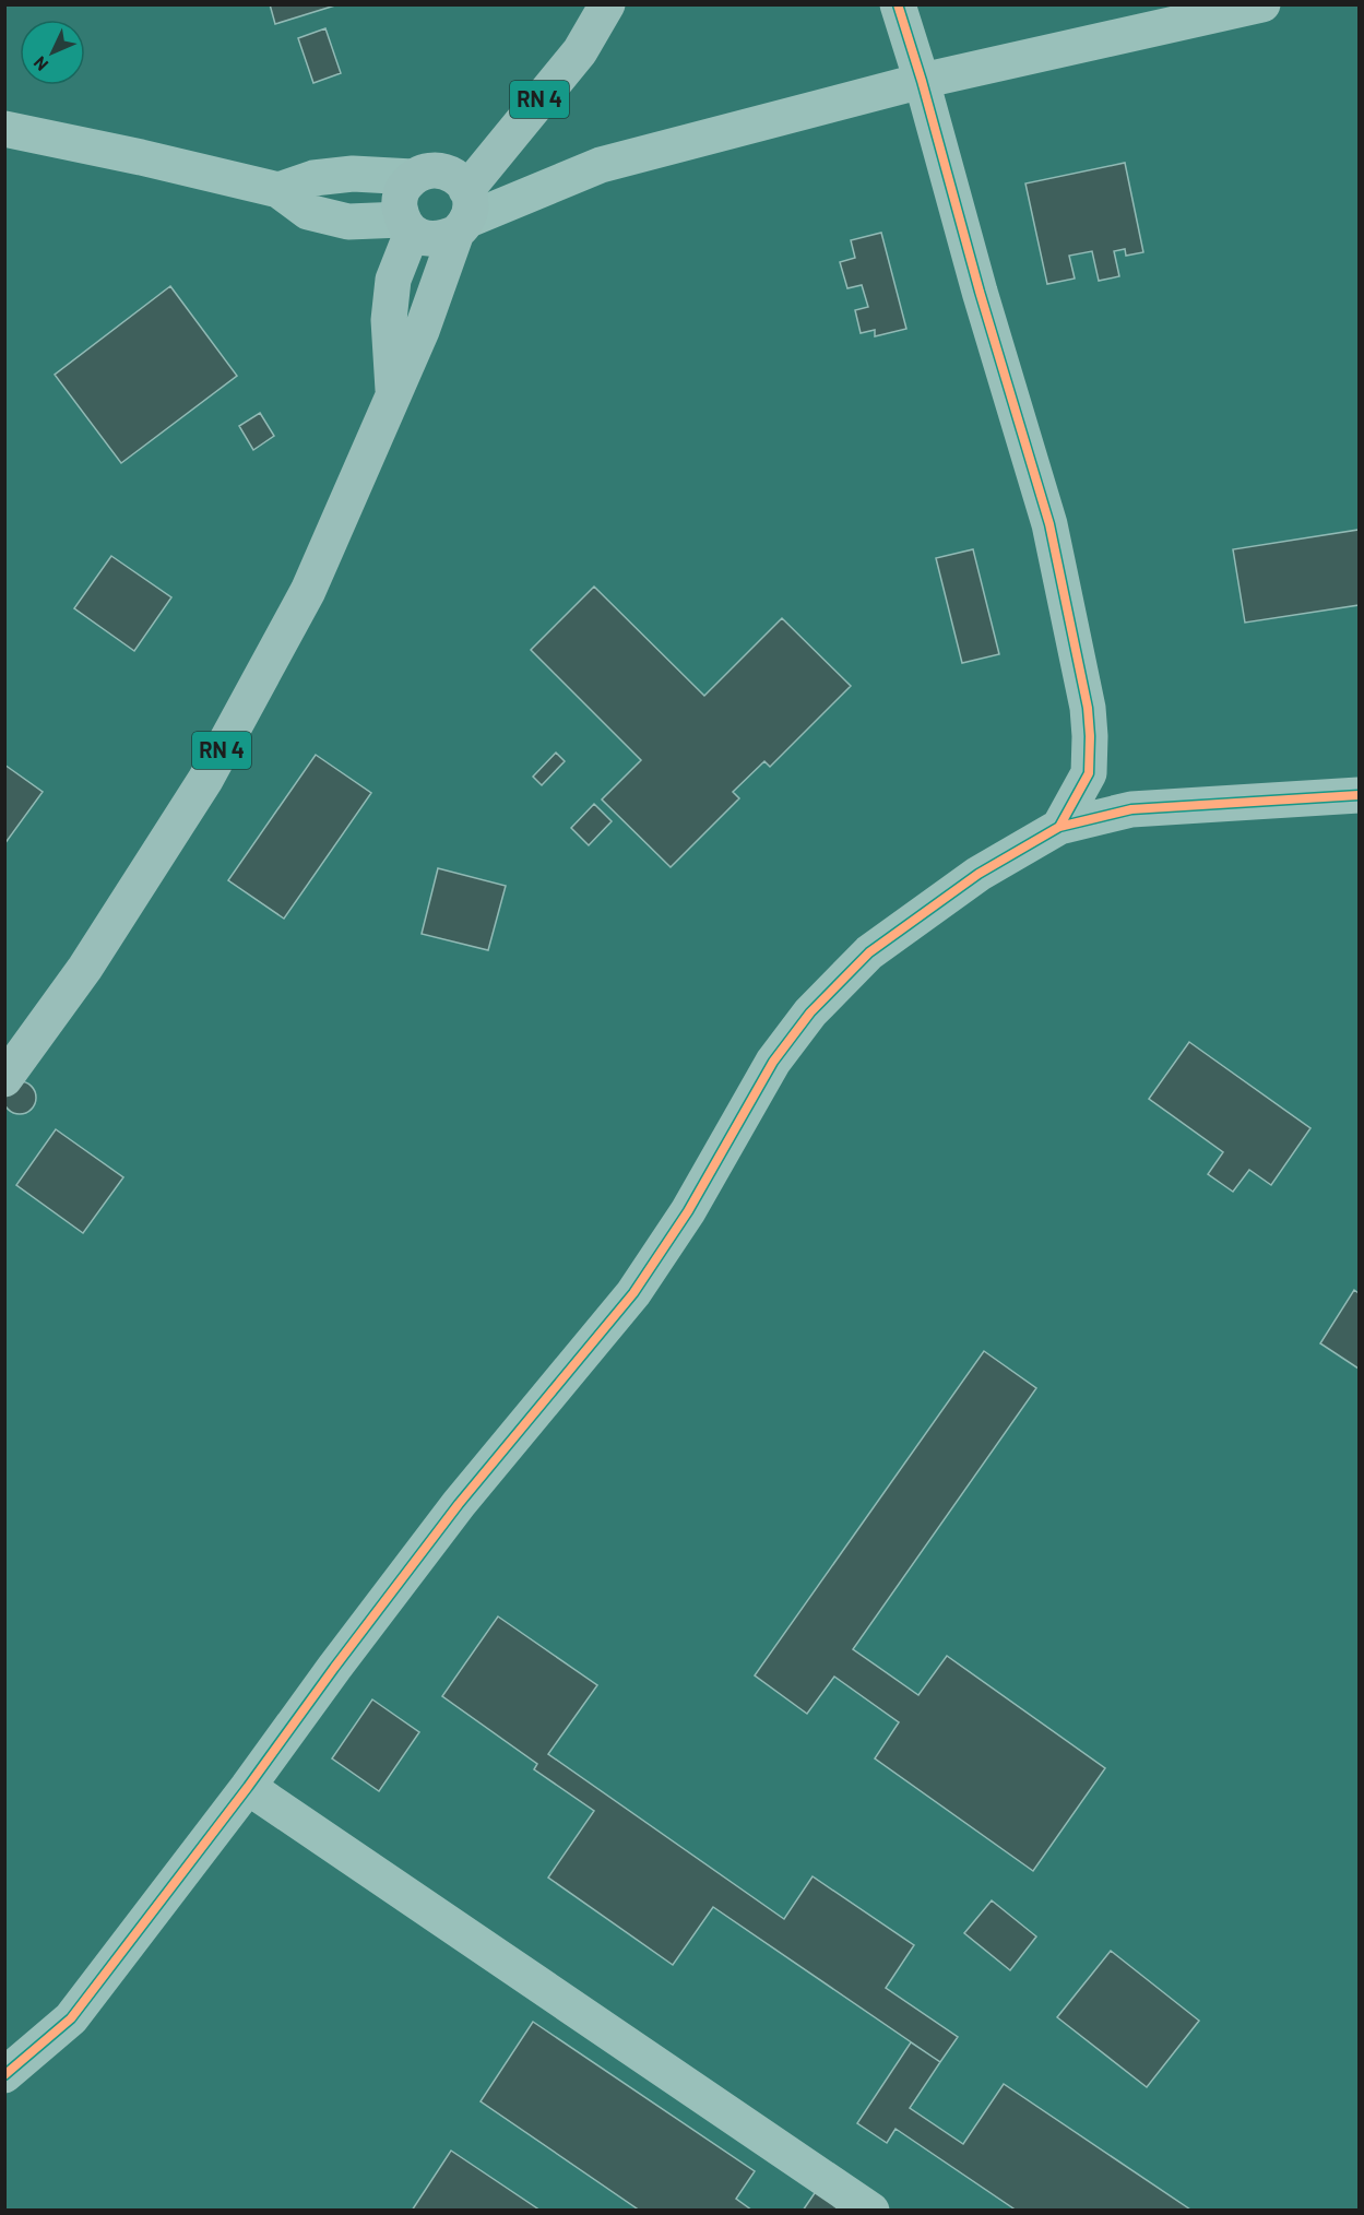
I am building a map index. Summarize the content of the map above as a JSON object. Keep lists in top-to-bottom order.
{
  "streets": {
    "highway": ["RN 4"]
  },
  "north": "bottom left"
}
